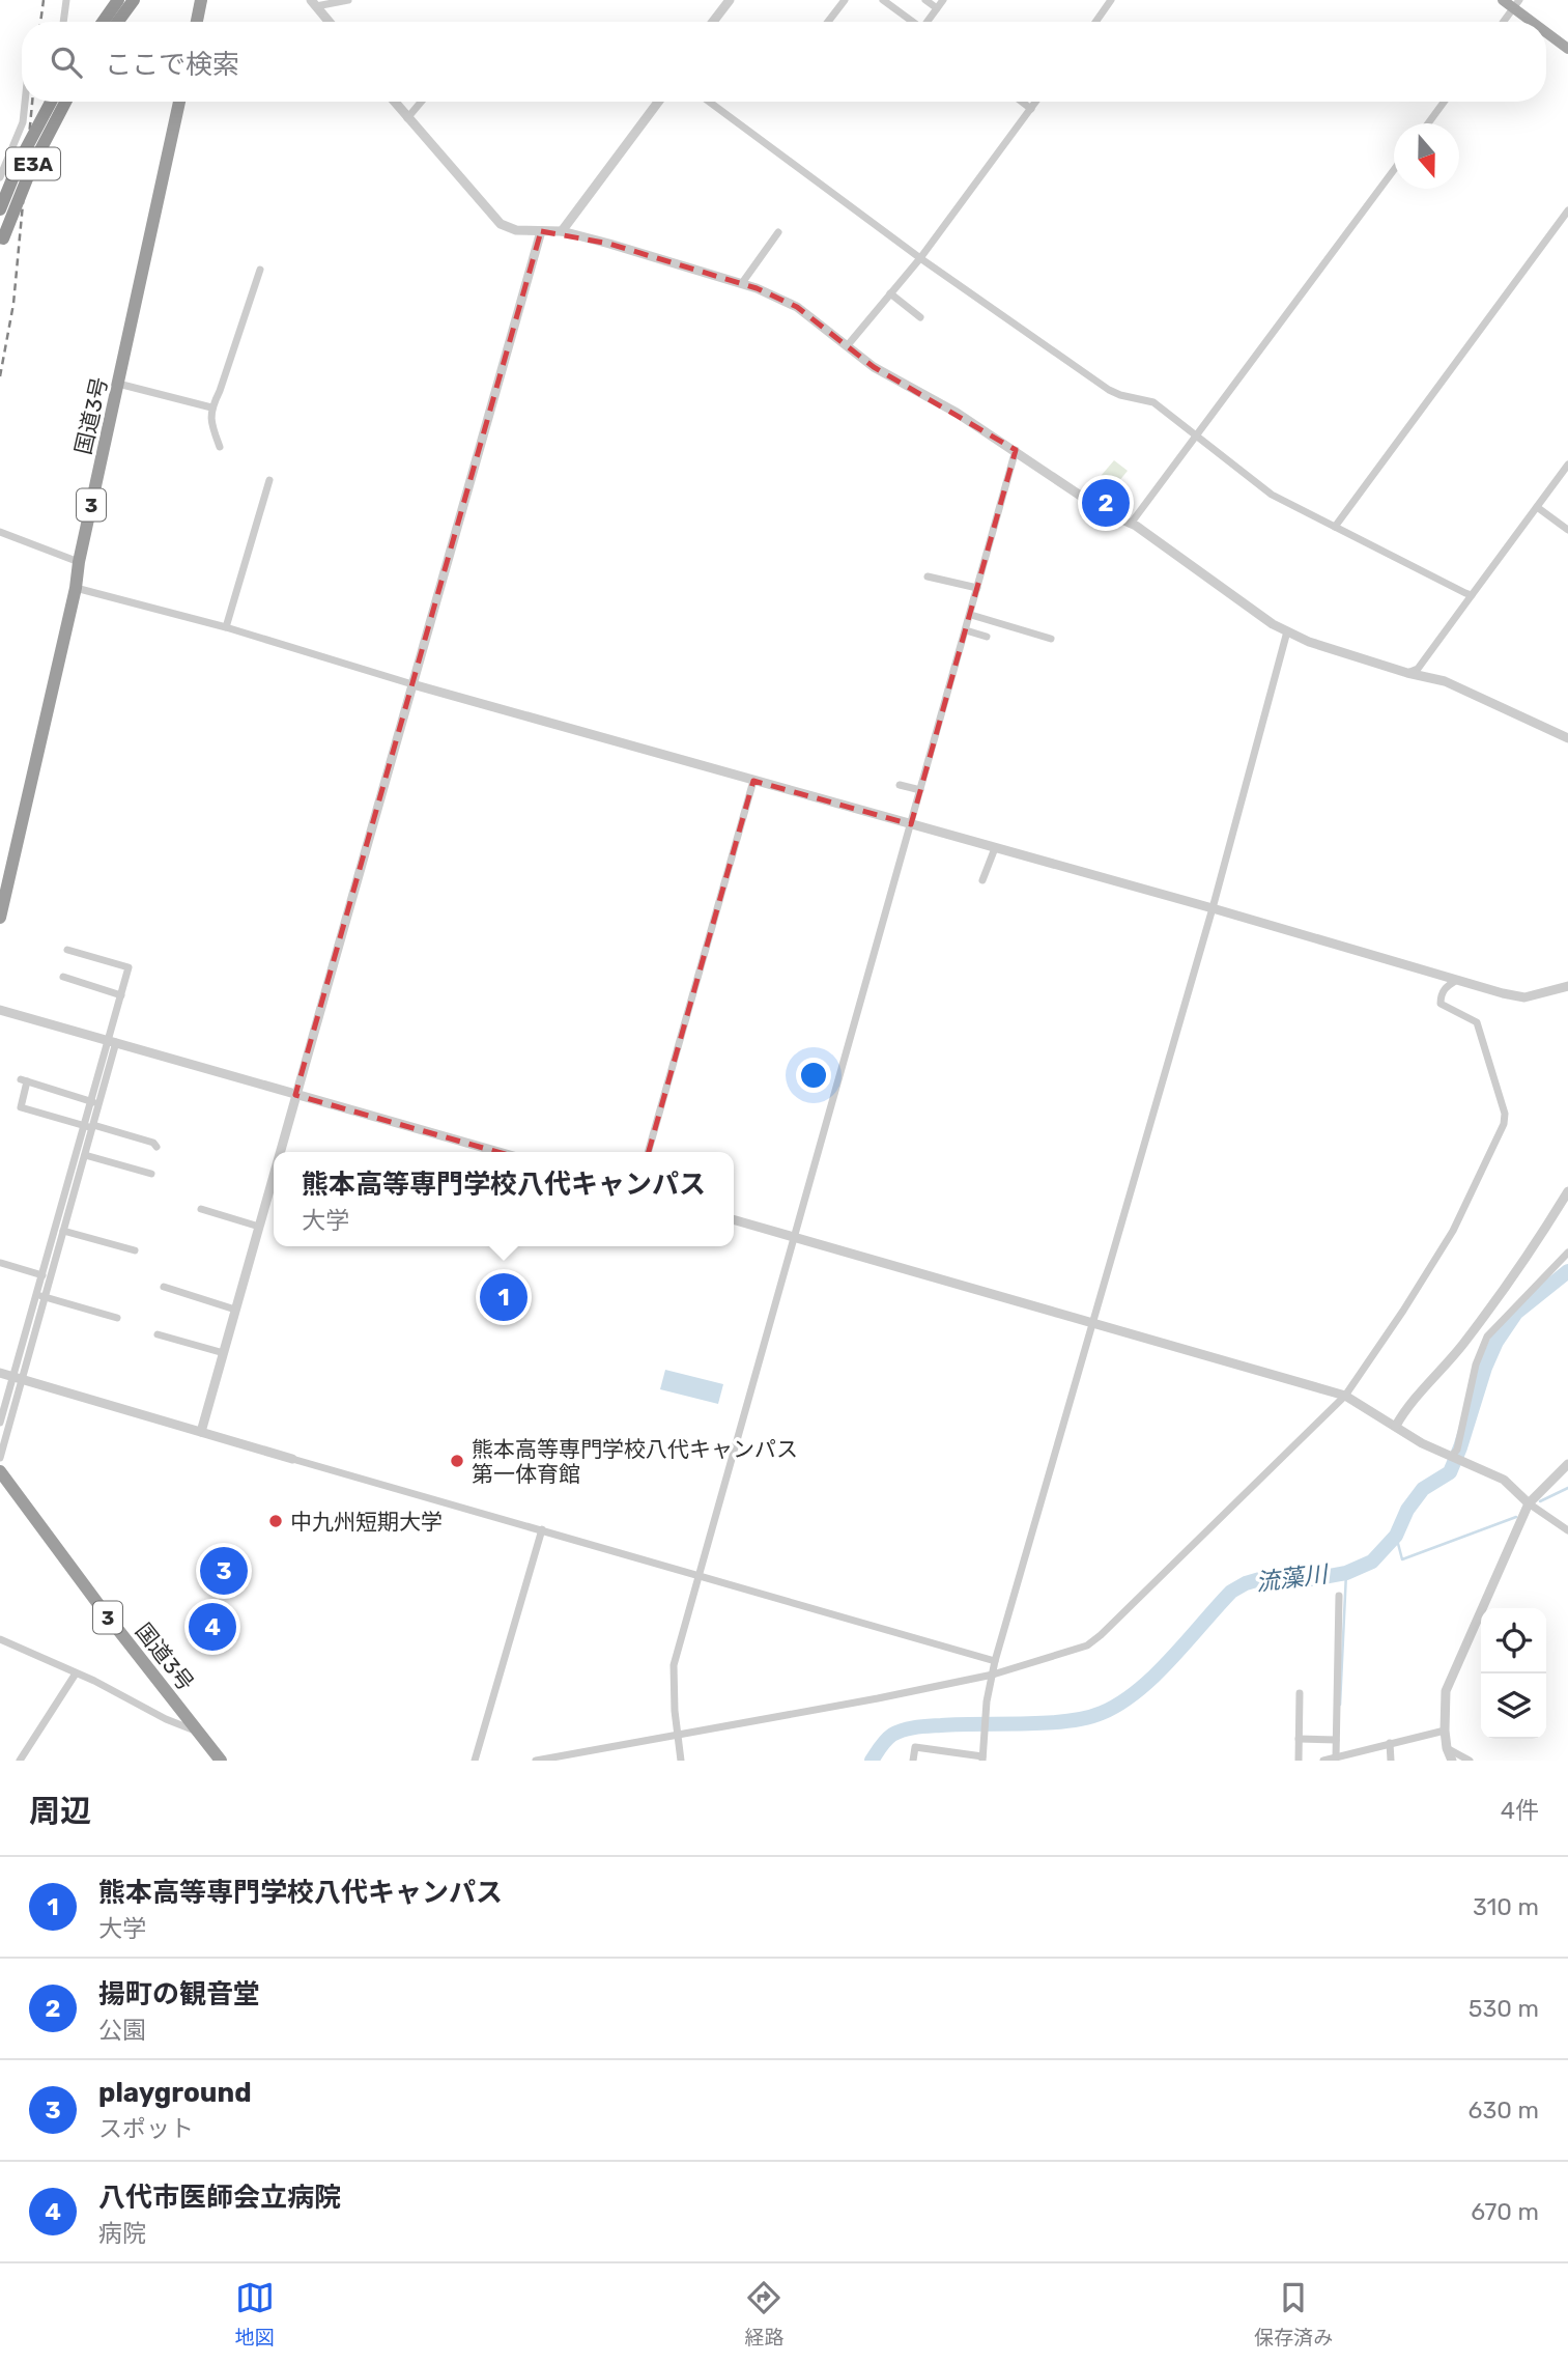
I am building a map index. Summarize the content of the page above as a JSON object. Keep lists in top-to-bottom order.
{
  "streets": {
    "highway": ["E3A", "国道3号", "3"]
  },
  "water": ["流藻川"],
  "places": ["熊本高等専門学校八代キャンパス 第一体育館", "中九州短期大学"],
  "north": "bottom",
  "page": {
    "search": "ここで検索",
    "pins": [
      "2",
      "1",
      "3",
      "4"
    ],
    "popup": ["熊本高等専門学校八代キャンパス", "大学"],
    "heading": ["周辺", "4件"],
    "list": [
      {
        "mark": "1",
        "name": "熊本高等専門学校八代キャンパス",
        "note": "大学",
        "value": "310 m"
      },
      {
        "mark": "2",
        "name": "揚町の観音堂",
        "note": "公園",
        "value": "530 m"
      },
      {
        "mark": "3",
        "name": "playground",
        "note": "スポット",
        "value": "630 m"
      },
      {
        "mark": "4",
        "name": "八代市医師会立病院",
        "note": "病院",
        "value": "670 m"
      }
    ],
    "nav": ["地図", "経路", "保存済み"]
  }
}
